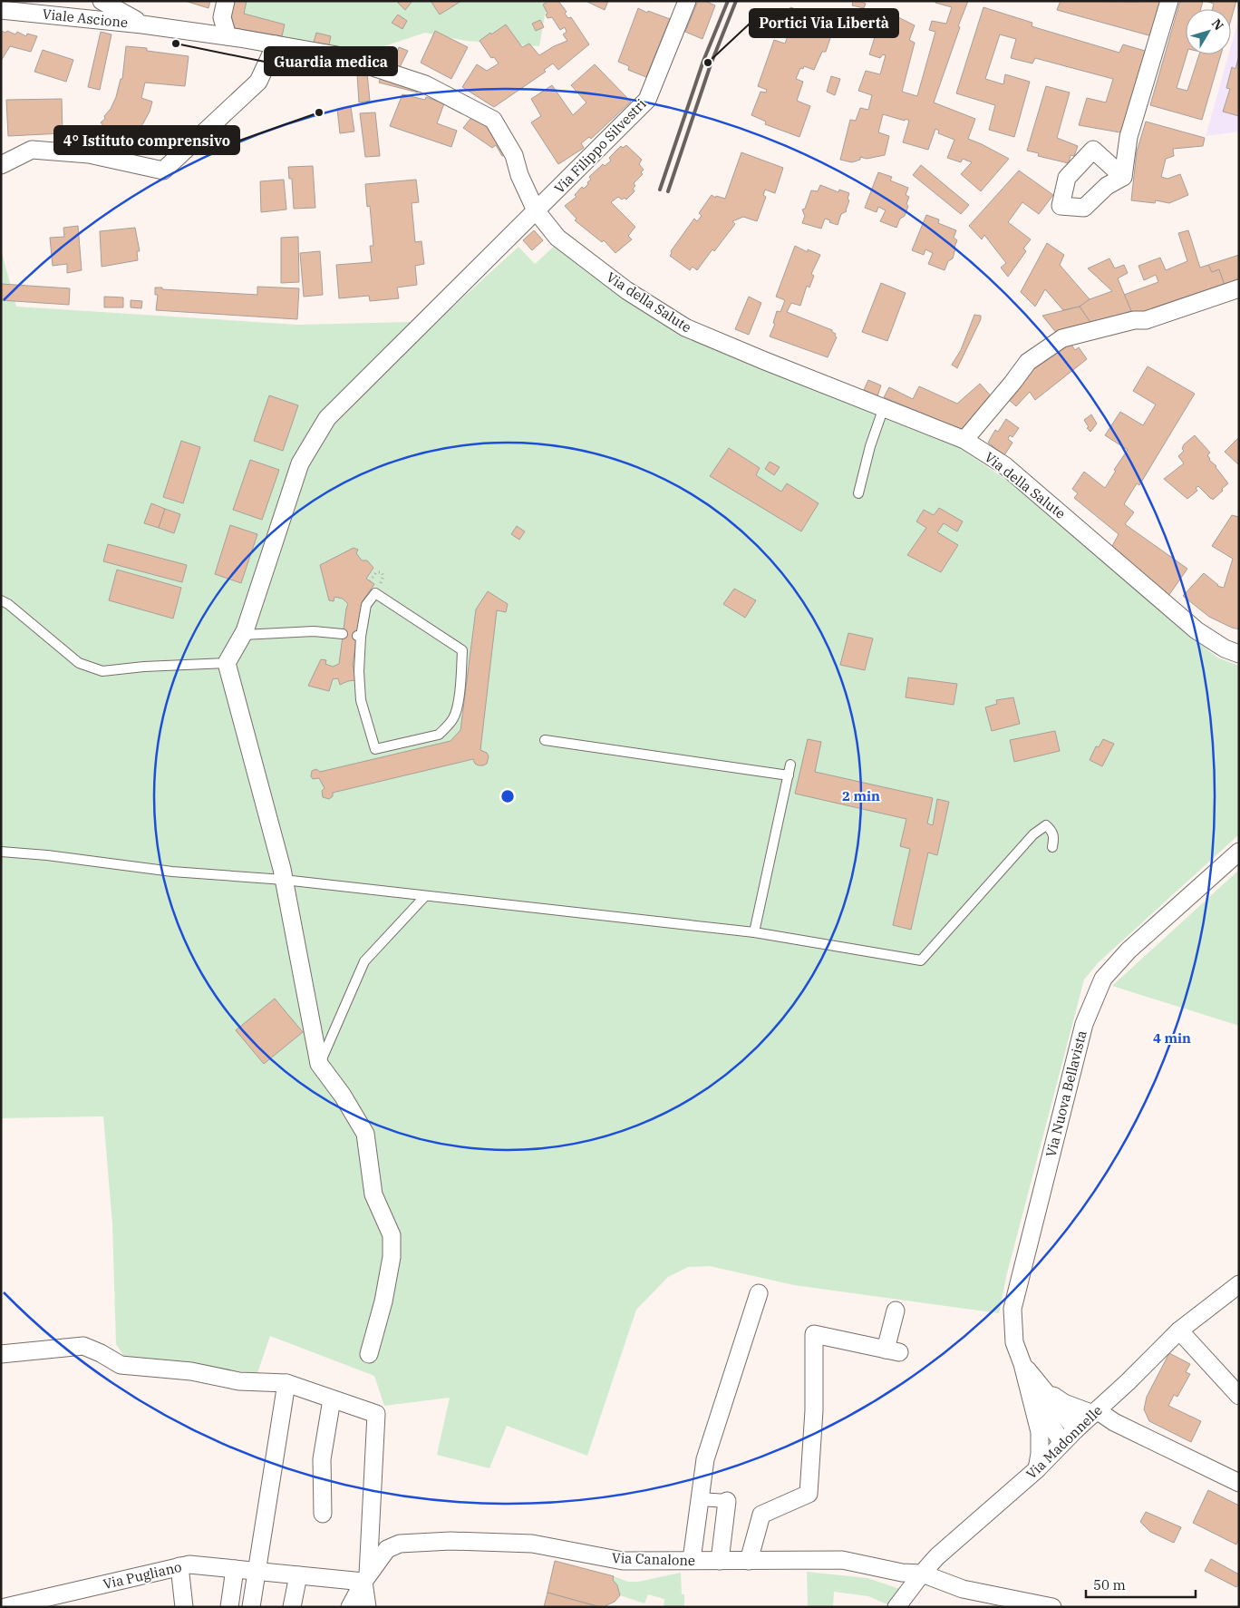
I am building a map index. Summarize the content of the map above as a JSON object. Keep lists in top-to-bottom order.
{
  "streets": {
    "street": [
      "Viale Ascione",
      "Via Filippo Silvestri",
      "Via della Salute",
      "Via Nuova Bellavista",
      "Via Madonnelle",
      "Via Canalone",
      "Via Pugliano"
    ]
  },
  "crossings": [
    ["Viale Ascione", "Via della Salute"],
    ["Via Filippo Silvestri", "Via della Salute"],
    ["Via Madonnelle", "Via Canalone"],
    ["Via Canalone", "Via Pugliano"]
  ],
  "places": ["Guardia medica", "Portici Via Libertà", "4° Istituto comprensivo"],
  "scale_bar": "50 m",
  "north": "top right",
  "rings": ["2 min", "4 min"]
}
